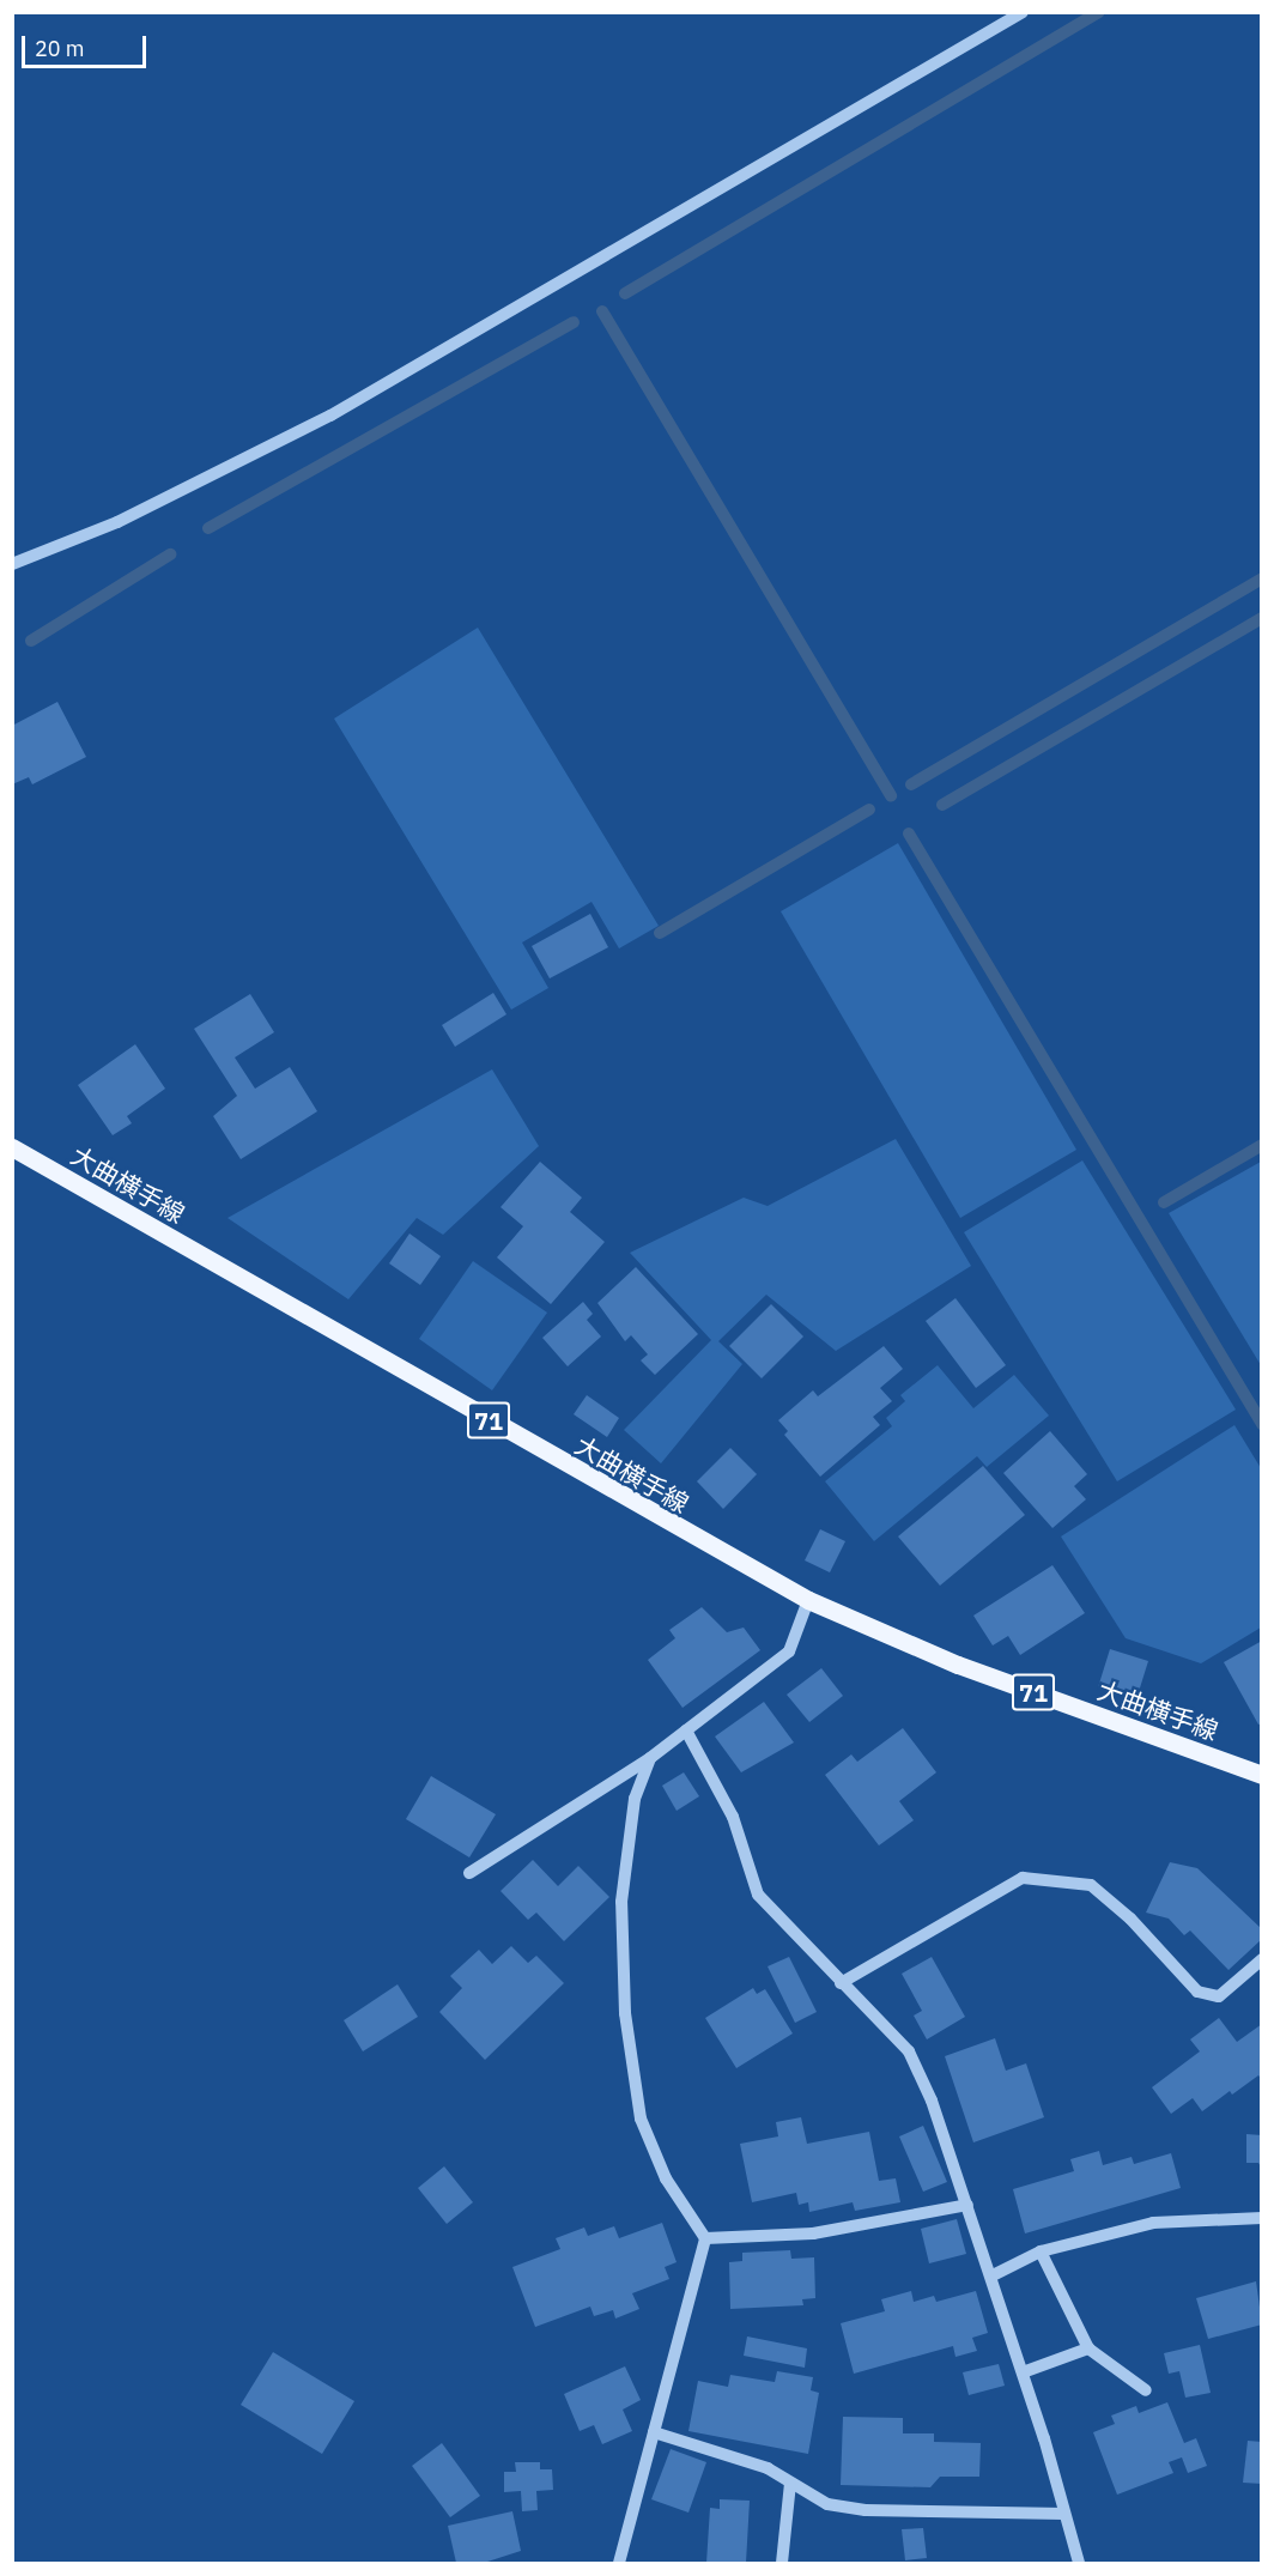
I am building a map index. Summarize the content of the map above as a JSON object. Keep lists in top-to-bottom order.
{
  "streets": {
    "main road": ["大曲横手線", "71"]
  },
  "scale_bar": "20 m"
}
